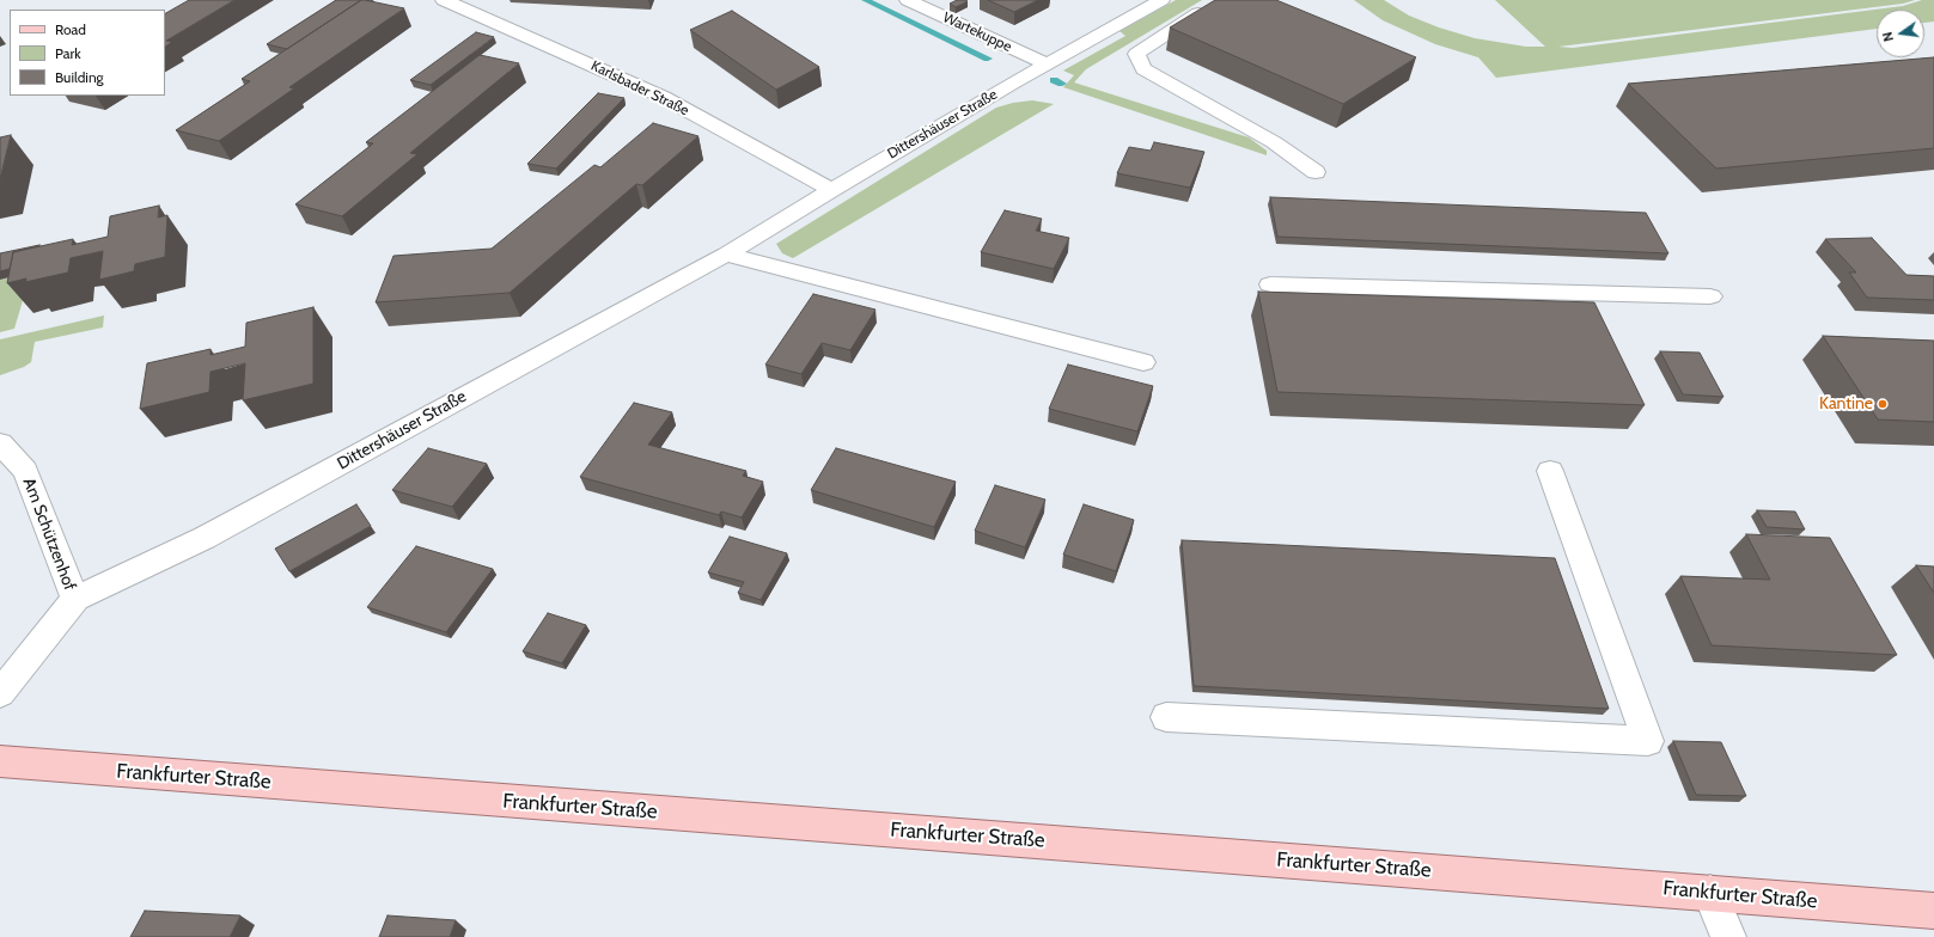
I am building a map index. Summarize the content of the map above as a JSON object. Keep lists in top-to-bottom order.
{
  "streets": {
    "main road": ["Frankfurter Straße"],
    "street": [
      "Wartekuppe",
      "Karlsbader Straße",
      "Dittershäuser Straße",
      "Am Schützenhof"
    ]
  },
  "crossings": [
    ["Wartekuppe", "Dittershäuser Straße"],
    ["Karlsbader Straße", "Dittershäuser Straße"],
    ["Dittershäuser Straße", "Am Schützenhof"]
  ],
  "places": ["Kantine"],
  "legend": ["Road", "Park", "Building"],
  "north": "left"
}
